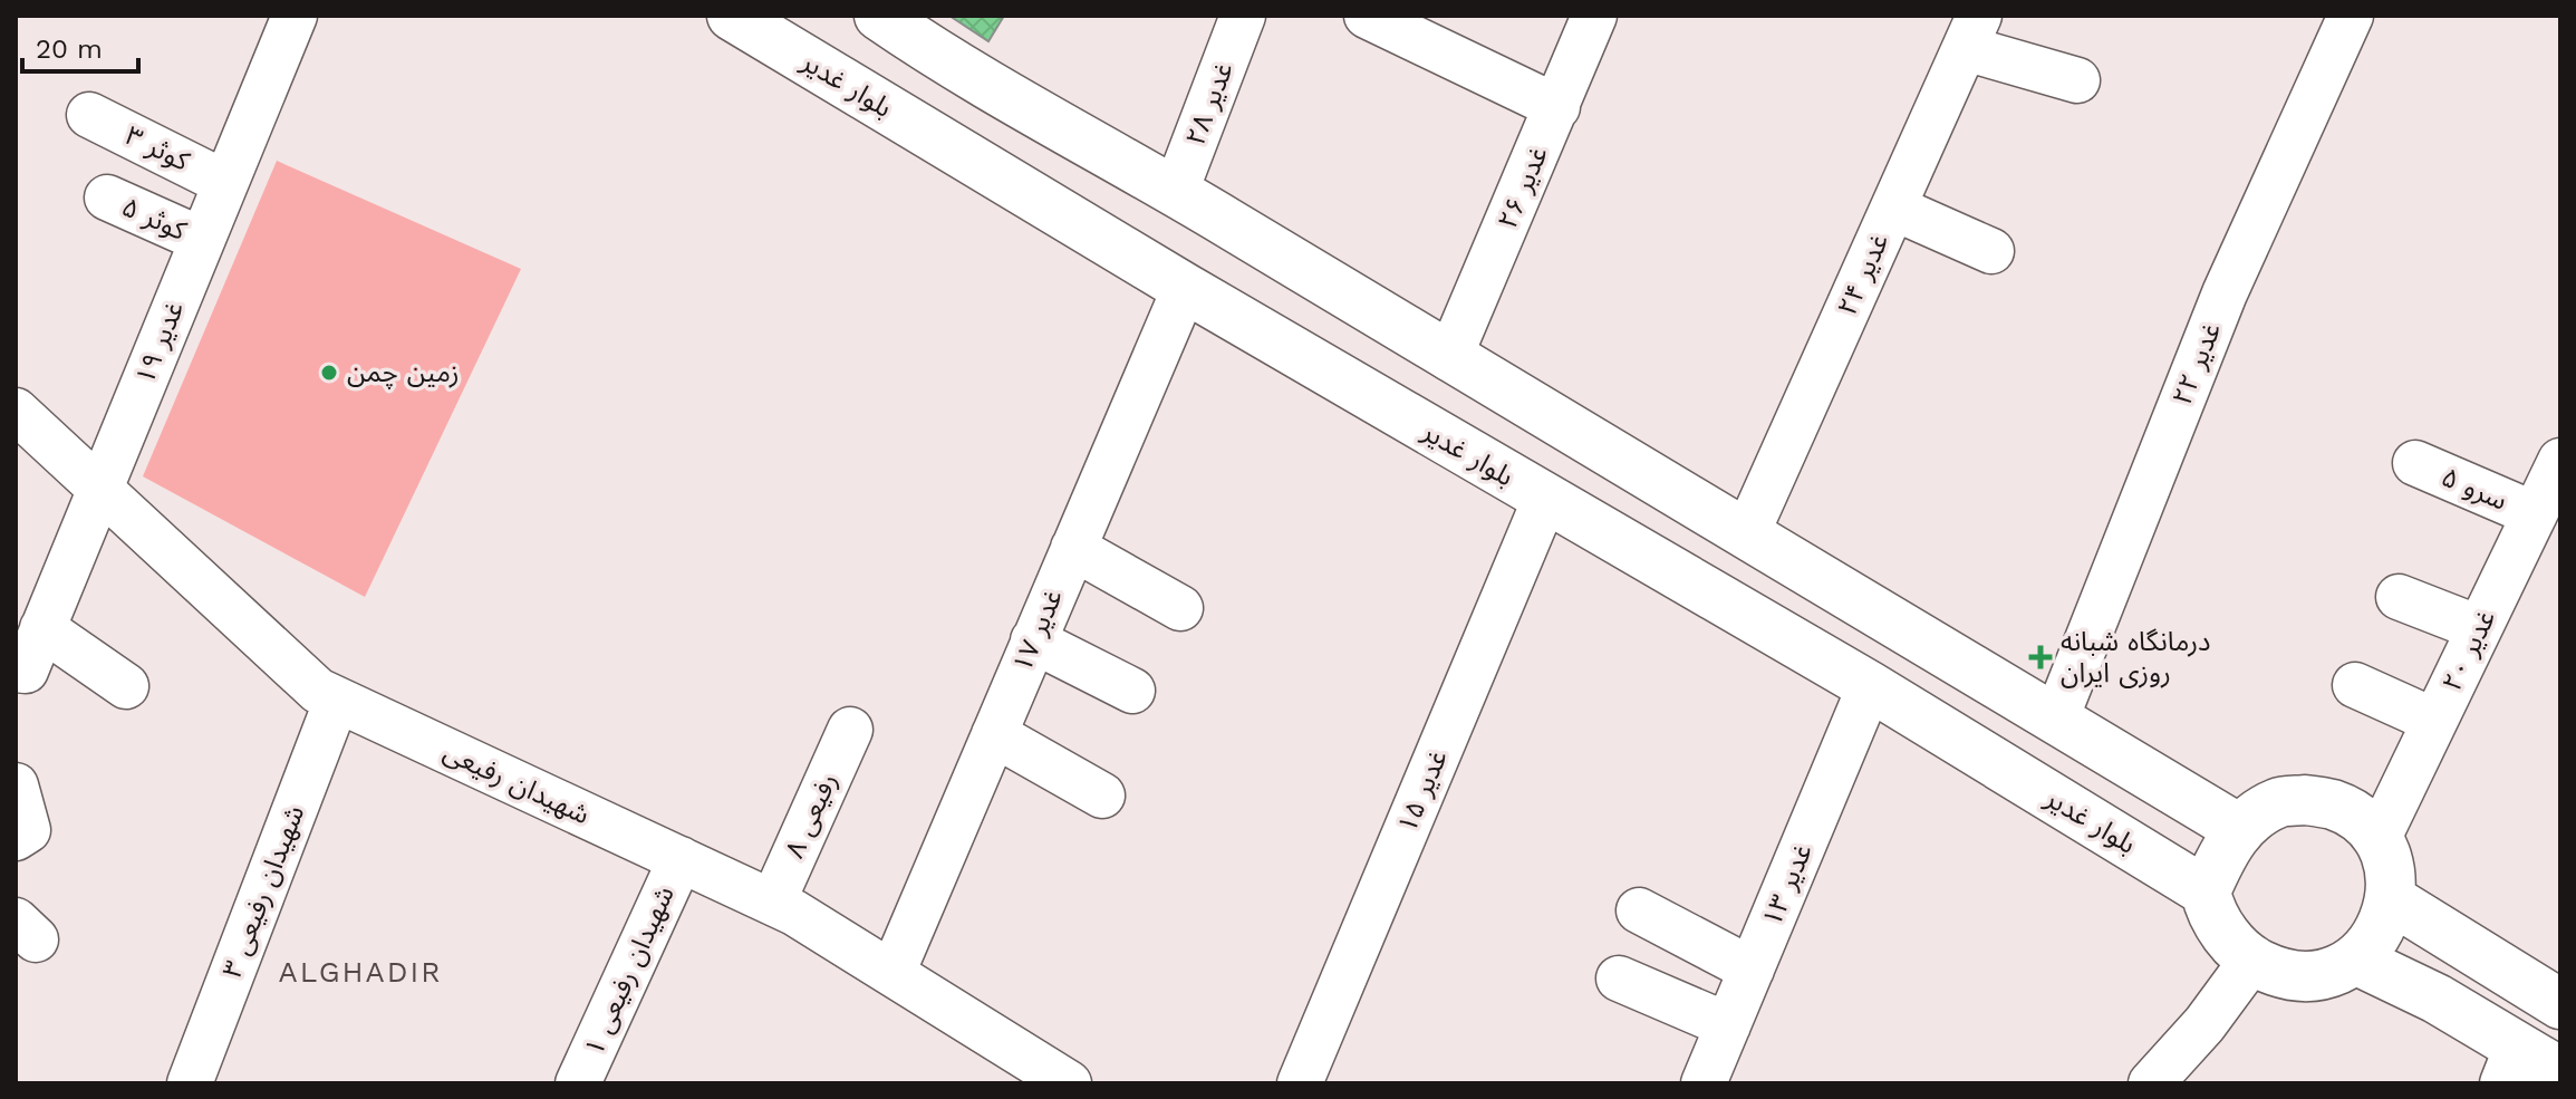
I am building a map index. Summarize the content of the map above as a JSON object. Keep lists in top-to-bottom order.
{
  "streets": {
    "main road": ["بلوار غدیر"],
    "street": [
      "۲۸ غدیر",
      "۳ کوثر",
      "۲۶ غدیر",
      "۵ کوثر",
      "۲۴ غدیر",
      "۱۹ غدیر",
      "۲۲ غدیر",
      "سرو ۵",
      "۱۷ غدیر",
      "۲۰ غدیر",
      "شهیدان رفیعی",
      "۱۵ غدیر",
      "رفیعی ۸",
      "۱۳ غدیر",
      "۳ شهیدان رفیعی",
      "۱ شهیدان رفیعی"
    ]
  },
  "crossings": [
    ["بلوار غدیر", "۱۷ غدیر"],
    ["بلوار غدیر", "۲۰ غدیر"],
    ["بلوار غدیر", "۱۵ غدیر"],
    ["بلوار غدیر", "۱۳ غدیر"],
    ["۳ کوثر", "۱۹ غدیر"],
    ["۵ کوثر", "۱۹ غدیر"],
    ["۱۹ غدیر", "شهیدان رفیعی"],
    ["سرو ۵", "۲۰ غدیر"],
    ["۱۷ غدیر", "شهیدان رفیعی"],
    ["شهیدان رفیعی", "رفیعی ۸"],
    ["شهیدان رفیعی", "۳ شهیدان رفیعی"],
    ["شهیدان رفیعی", "۱ شهیدان رفیعی"]
  ],
  "districts": ["ALGHADIR"],
  "places": {
    "other": ["زمین چمن"],
    "health": ["درمانگاه شبانه روزی ایران"]
  },
  "scale_bar": "20 m"
}
